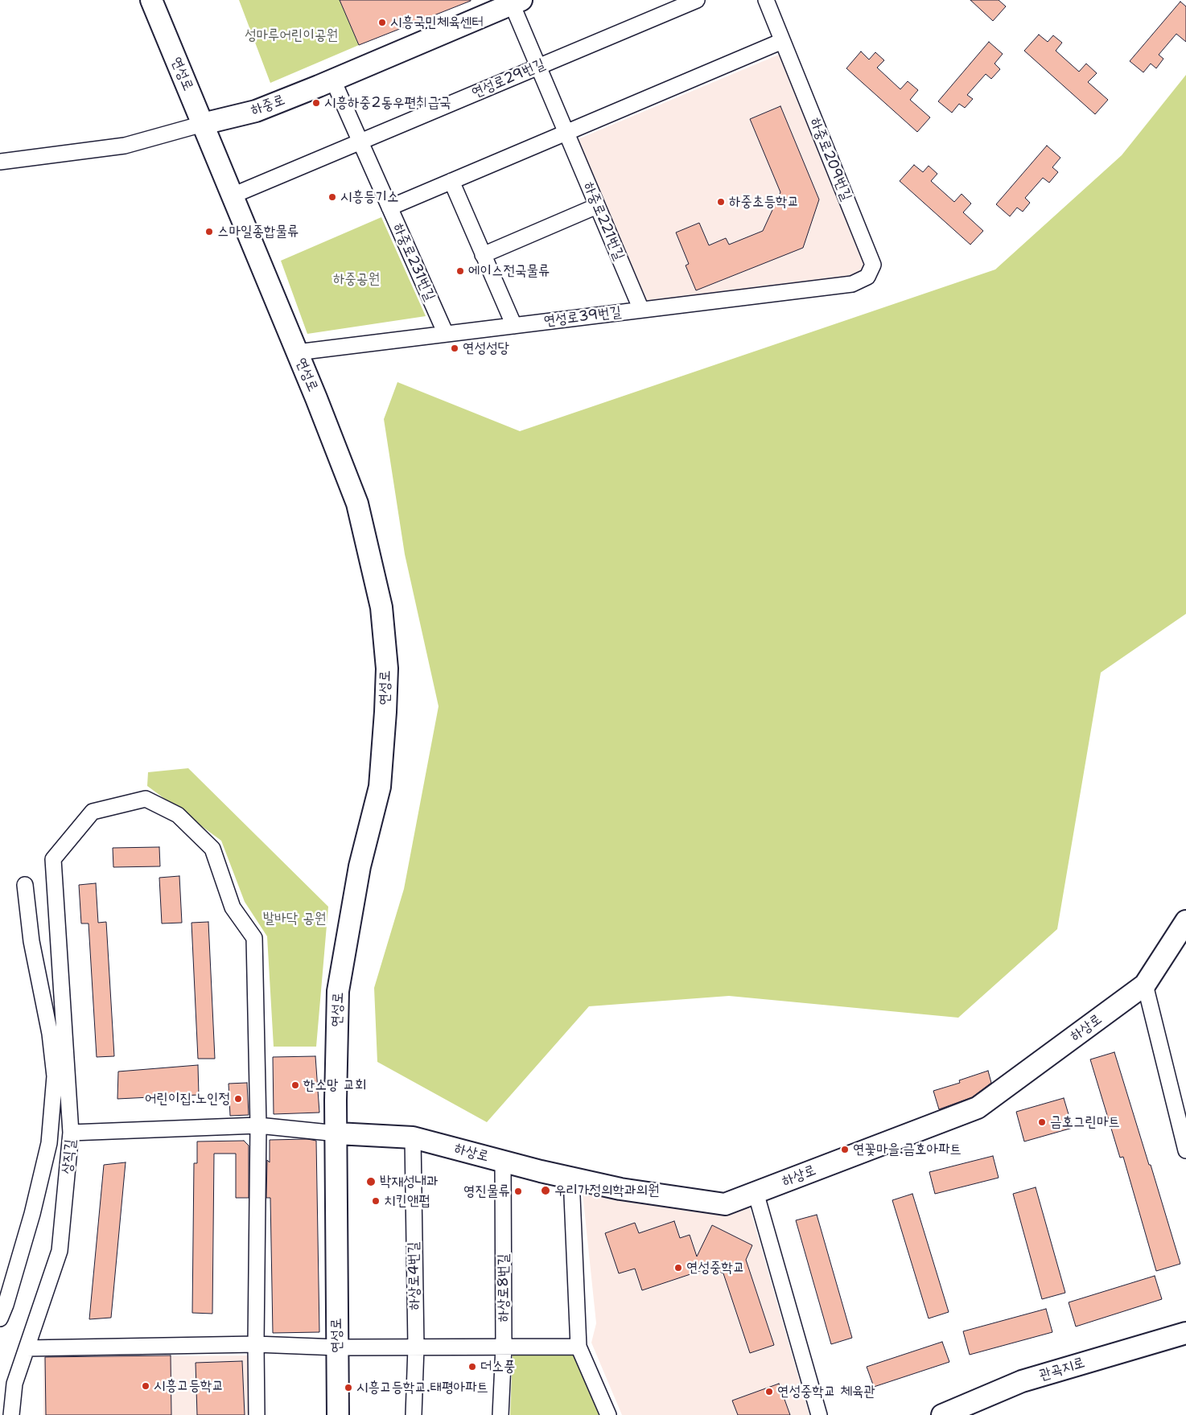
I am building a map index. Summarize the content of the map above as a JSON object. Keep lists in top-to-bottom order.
{
  "streets": {
    "street": [
      "연성로",
      "연성로29번길",
      "하중로",
      "하중로209번길",
      "하중로221번길",
      "하중로231번길",
      "연성로39번길",
      "하상로",
      "상직길",
      "하상로4번길",
      "하상로8번길",
      "관곡지로"
    ]
  },
  "crossings": [
    ["연성로", "연성로29번길"],
    ["연성로", "하중로"],
    ["연성로", "연성로39번길"],
    ["연성로", "하상로"],
    ["연성로", "상직길"],
    ["연성로29번길", "하중로221번길"],
    ["연성로29번길", "하중로231번길"],
    ["하중로", "하중로221번길"],
    ["하중로", "하중로231번길"],
    ["하중로209번길", "연성로39번길"],
    ["하중로221번길", "연성로39번길"],
    ["하중로231번길", "연성로39번길"],
    ["하상로", "상직길"],
    ["하상로", "하상로4번길"],
    ["하상로", "하상로8번길"]
  ],
  "parks": ["성마루어린이공원", "하중공원", "발바닥 공원"],
  "places": [
    "시흥국민체육센터",
    "시흥하중2동우편취급국",
    "시흥등기소",
    "하중초등학교",
    "스마일종합물류",
    "에이스전국물류",
    "연성성당",
    "한소망 교회",
    "어린이집.노인정",
    "금호그린마트",
    "연꽃마을.금호아파트",
    "박재성내과",
    "우리가정의학과의원",
    "영진물류",
    "치킨앤펍",
    "연성중학교",
    "더소풍",
    "시흥고등학교",
    "시흥고등학교.태평아파트",
    "연성중학교 체육관"
  ]
}
